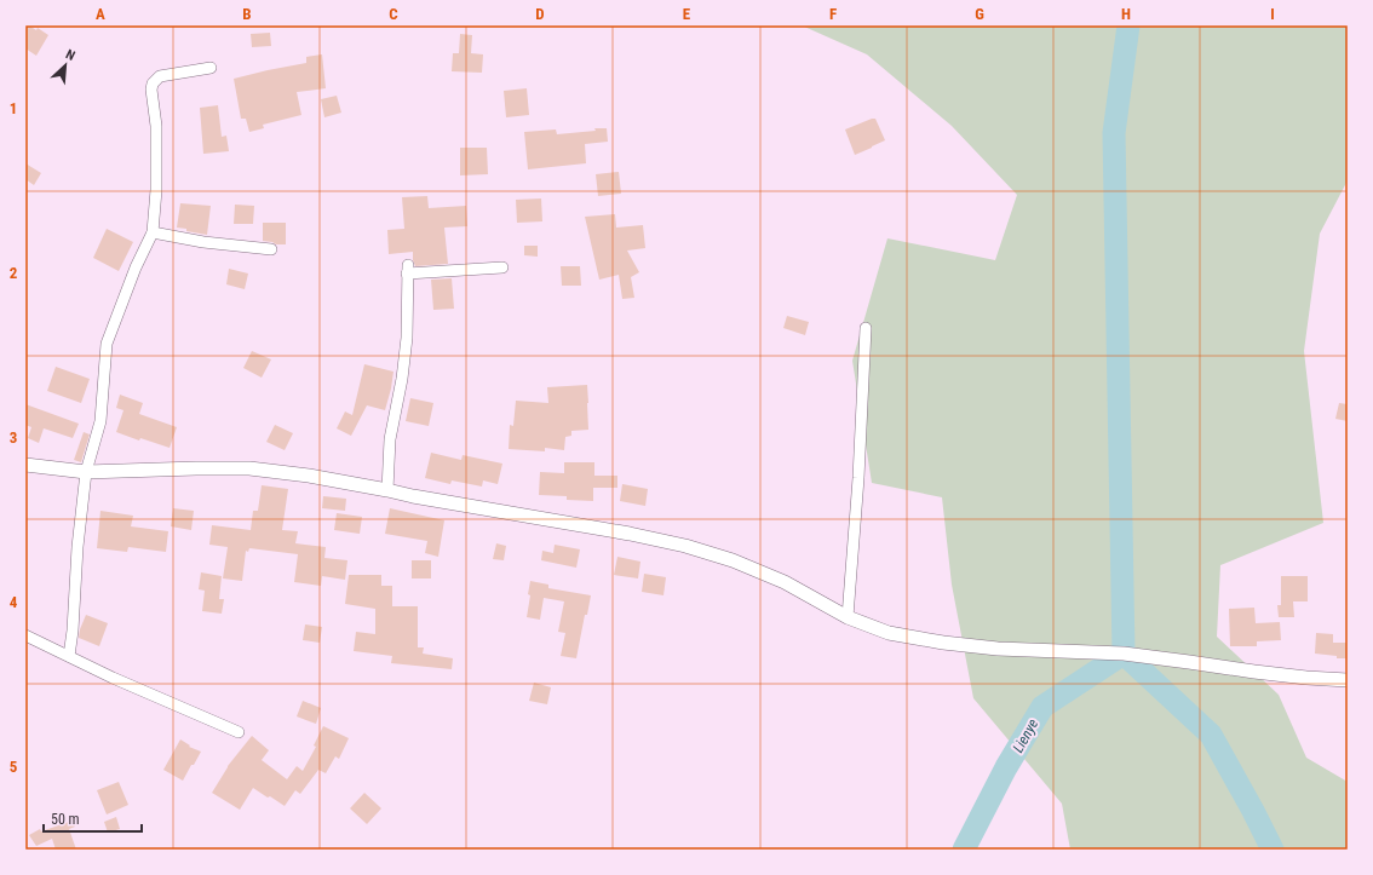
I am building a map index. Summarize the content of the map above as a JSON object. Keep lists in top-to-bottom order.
{
  "water": ["Lienye"],
  "scale_bar": "50 m",
  "north": "top right",
  "grid": {
    "columns": [
      "A",
      "B",
      "C",
      "D",
      "E",
      "F",
      "G",
      "H",
      "I"
    ],
    "rows": [
      "1",
      "2",
      "3",
      "4",
      "5"
    ]
  }
}
